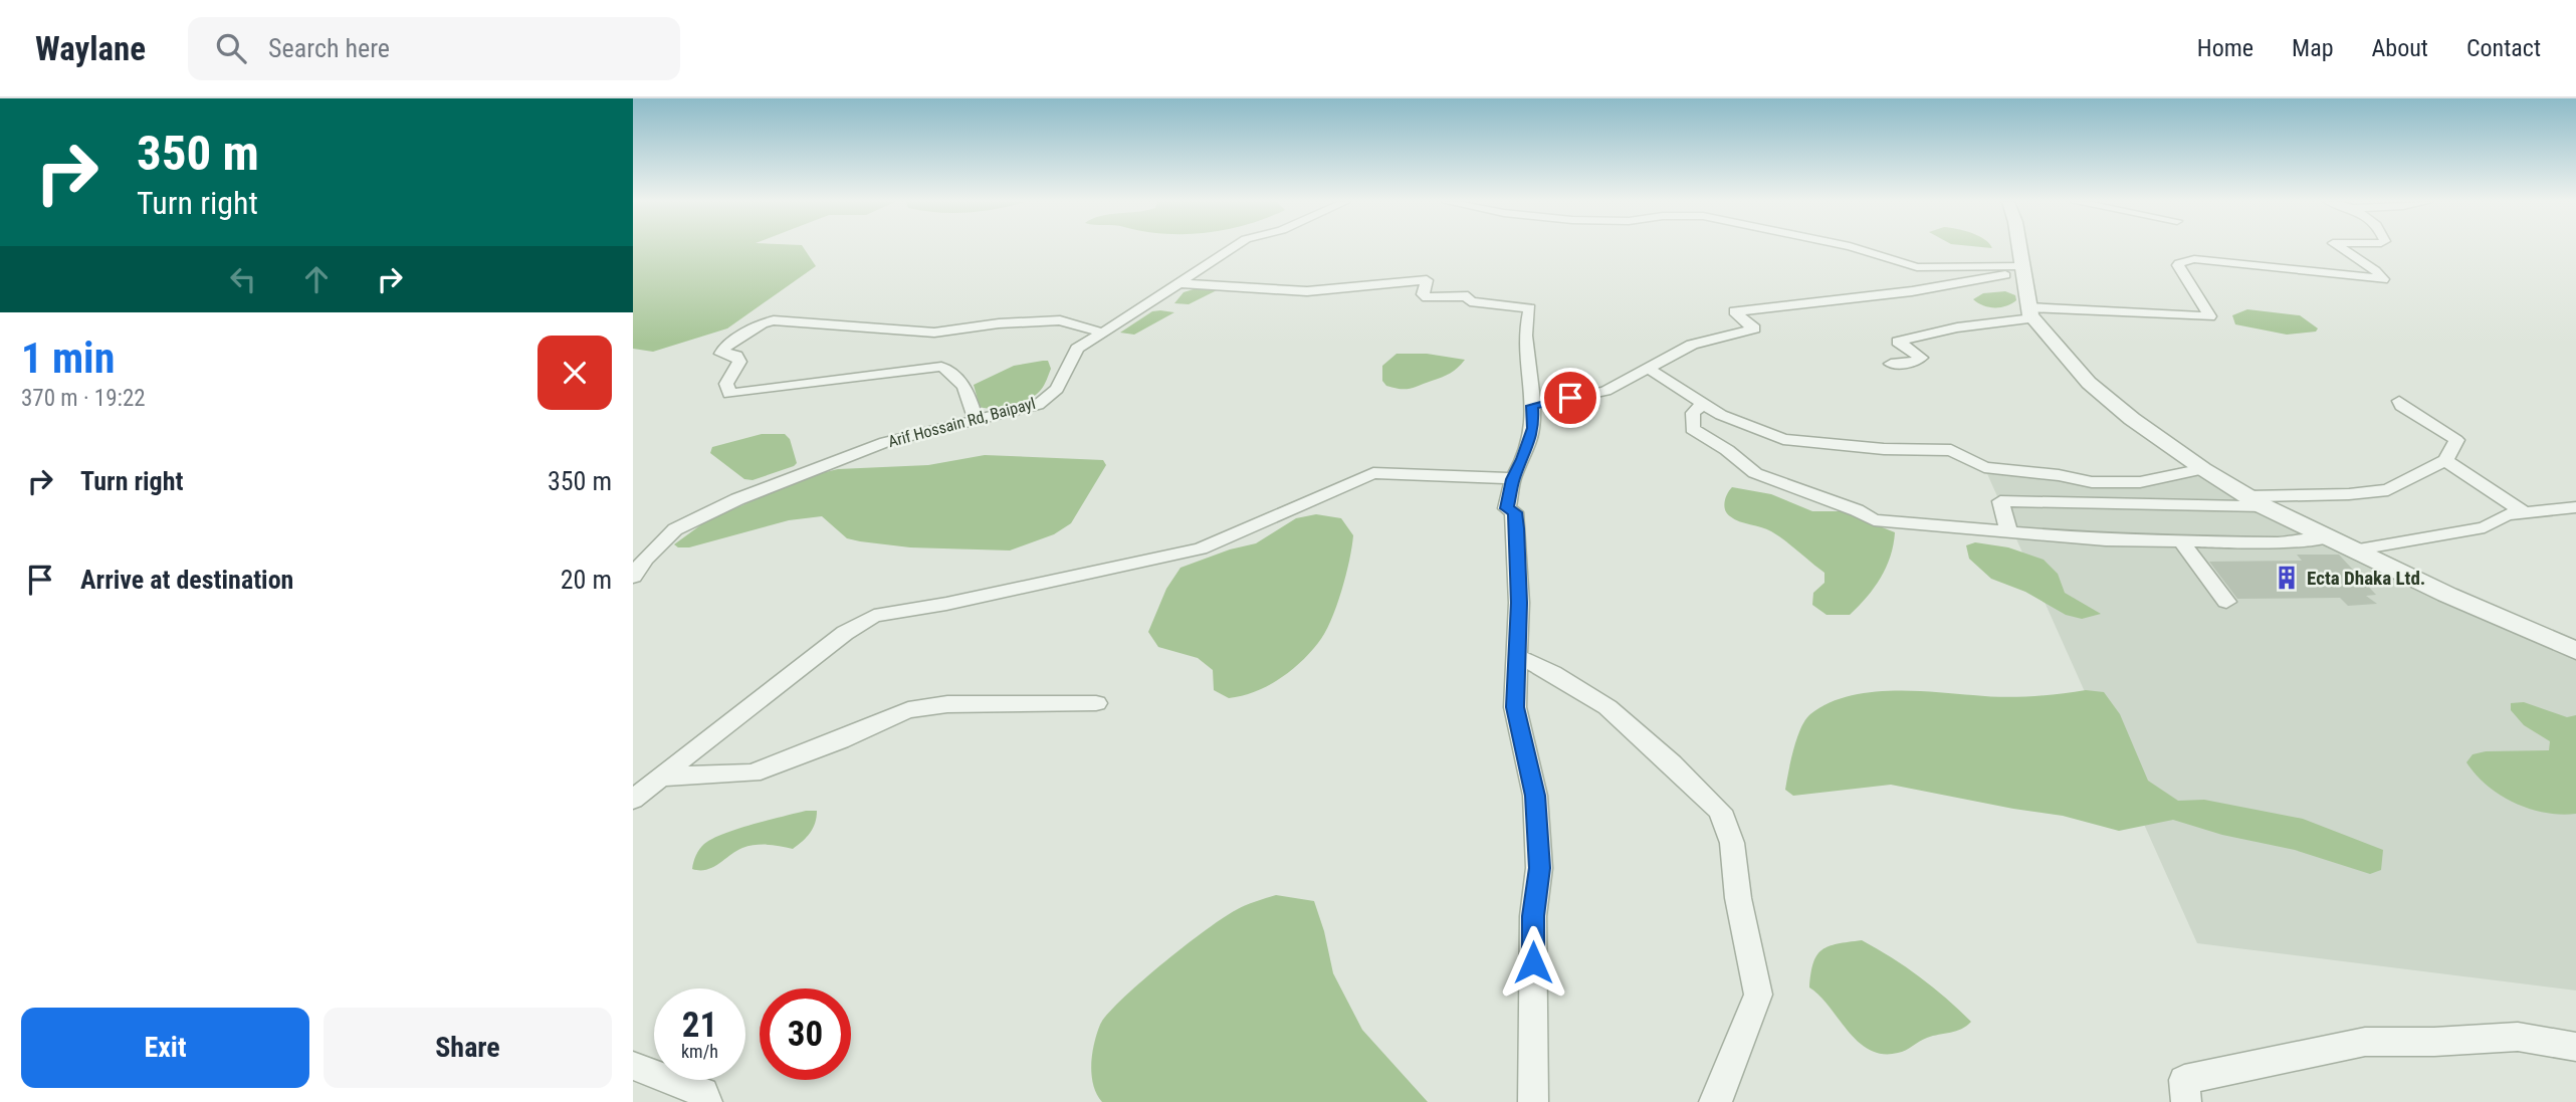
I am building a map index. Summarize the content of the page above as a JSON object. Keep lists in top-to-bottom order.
{
  "streets": {
    "street": ["Arif Hossain Rd, Baipayl"]
  },
  "places": {
    "building": ["Ecta Dhaka Ltd."]
  },
  "page": {
    "header": "Waylane",
    "search": "Search here",
    "nav": [
      "Home",
      "Map",
      "About",
      "Contact"
    ],
    "turn": ["350 m", "Turn right"],
    "heading": ["1 min", "370 m · 19:22"],
    "list": [
      {
        "name": "Turn right",
        "value": "350 m"
      },
      {
        "name": "Arrive at destination",
        "value": "20 m"
      }
    ],
    "speed": "21 km/h",
    "limit": "30",
    "buttons": ["Exit", "Share"]
  }
}
